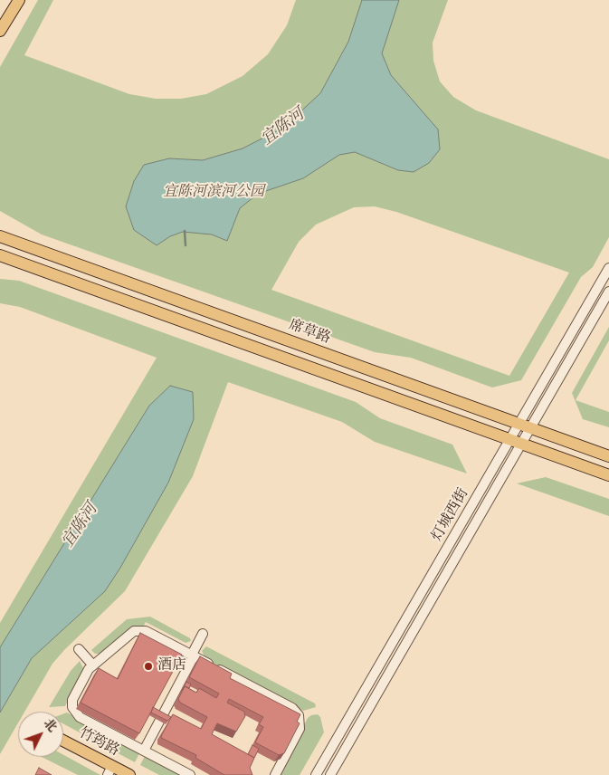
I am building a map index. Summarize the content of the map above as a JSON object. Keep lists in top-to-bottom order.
{
  "streets": {
    "main road": ["席草路", "竹筠路"],
    "street": ["灯城西街"]
  },
  "crossings": [
    ["席草路", "灯城西街"]
  ],
  "water": ["宜陈河"],
  "parks": ["宜陈河滨河公园"],
  "places": ["酒店"],
  "north": "top right"
}
